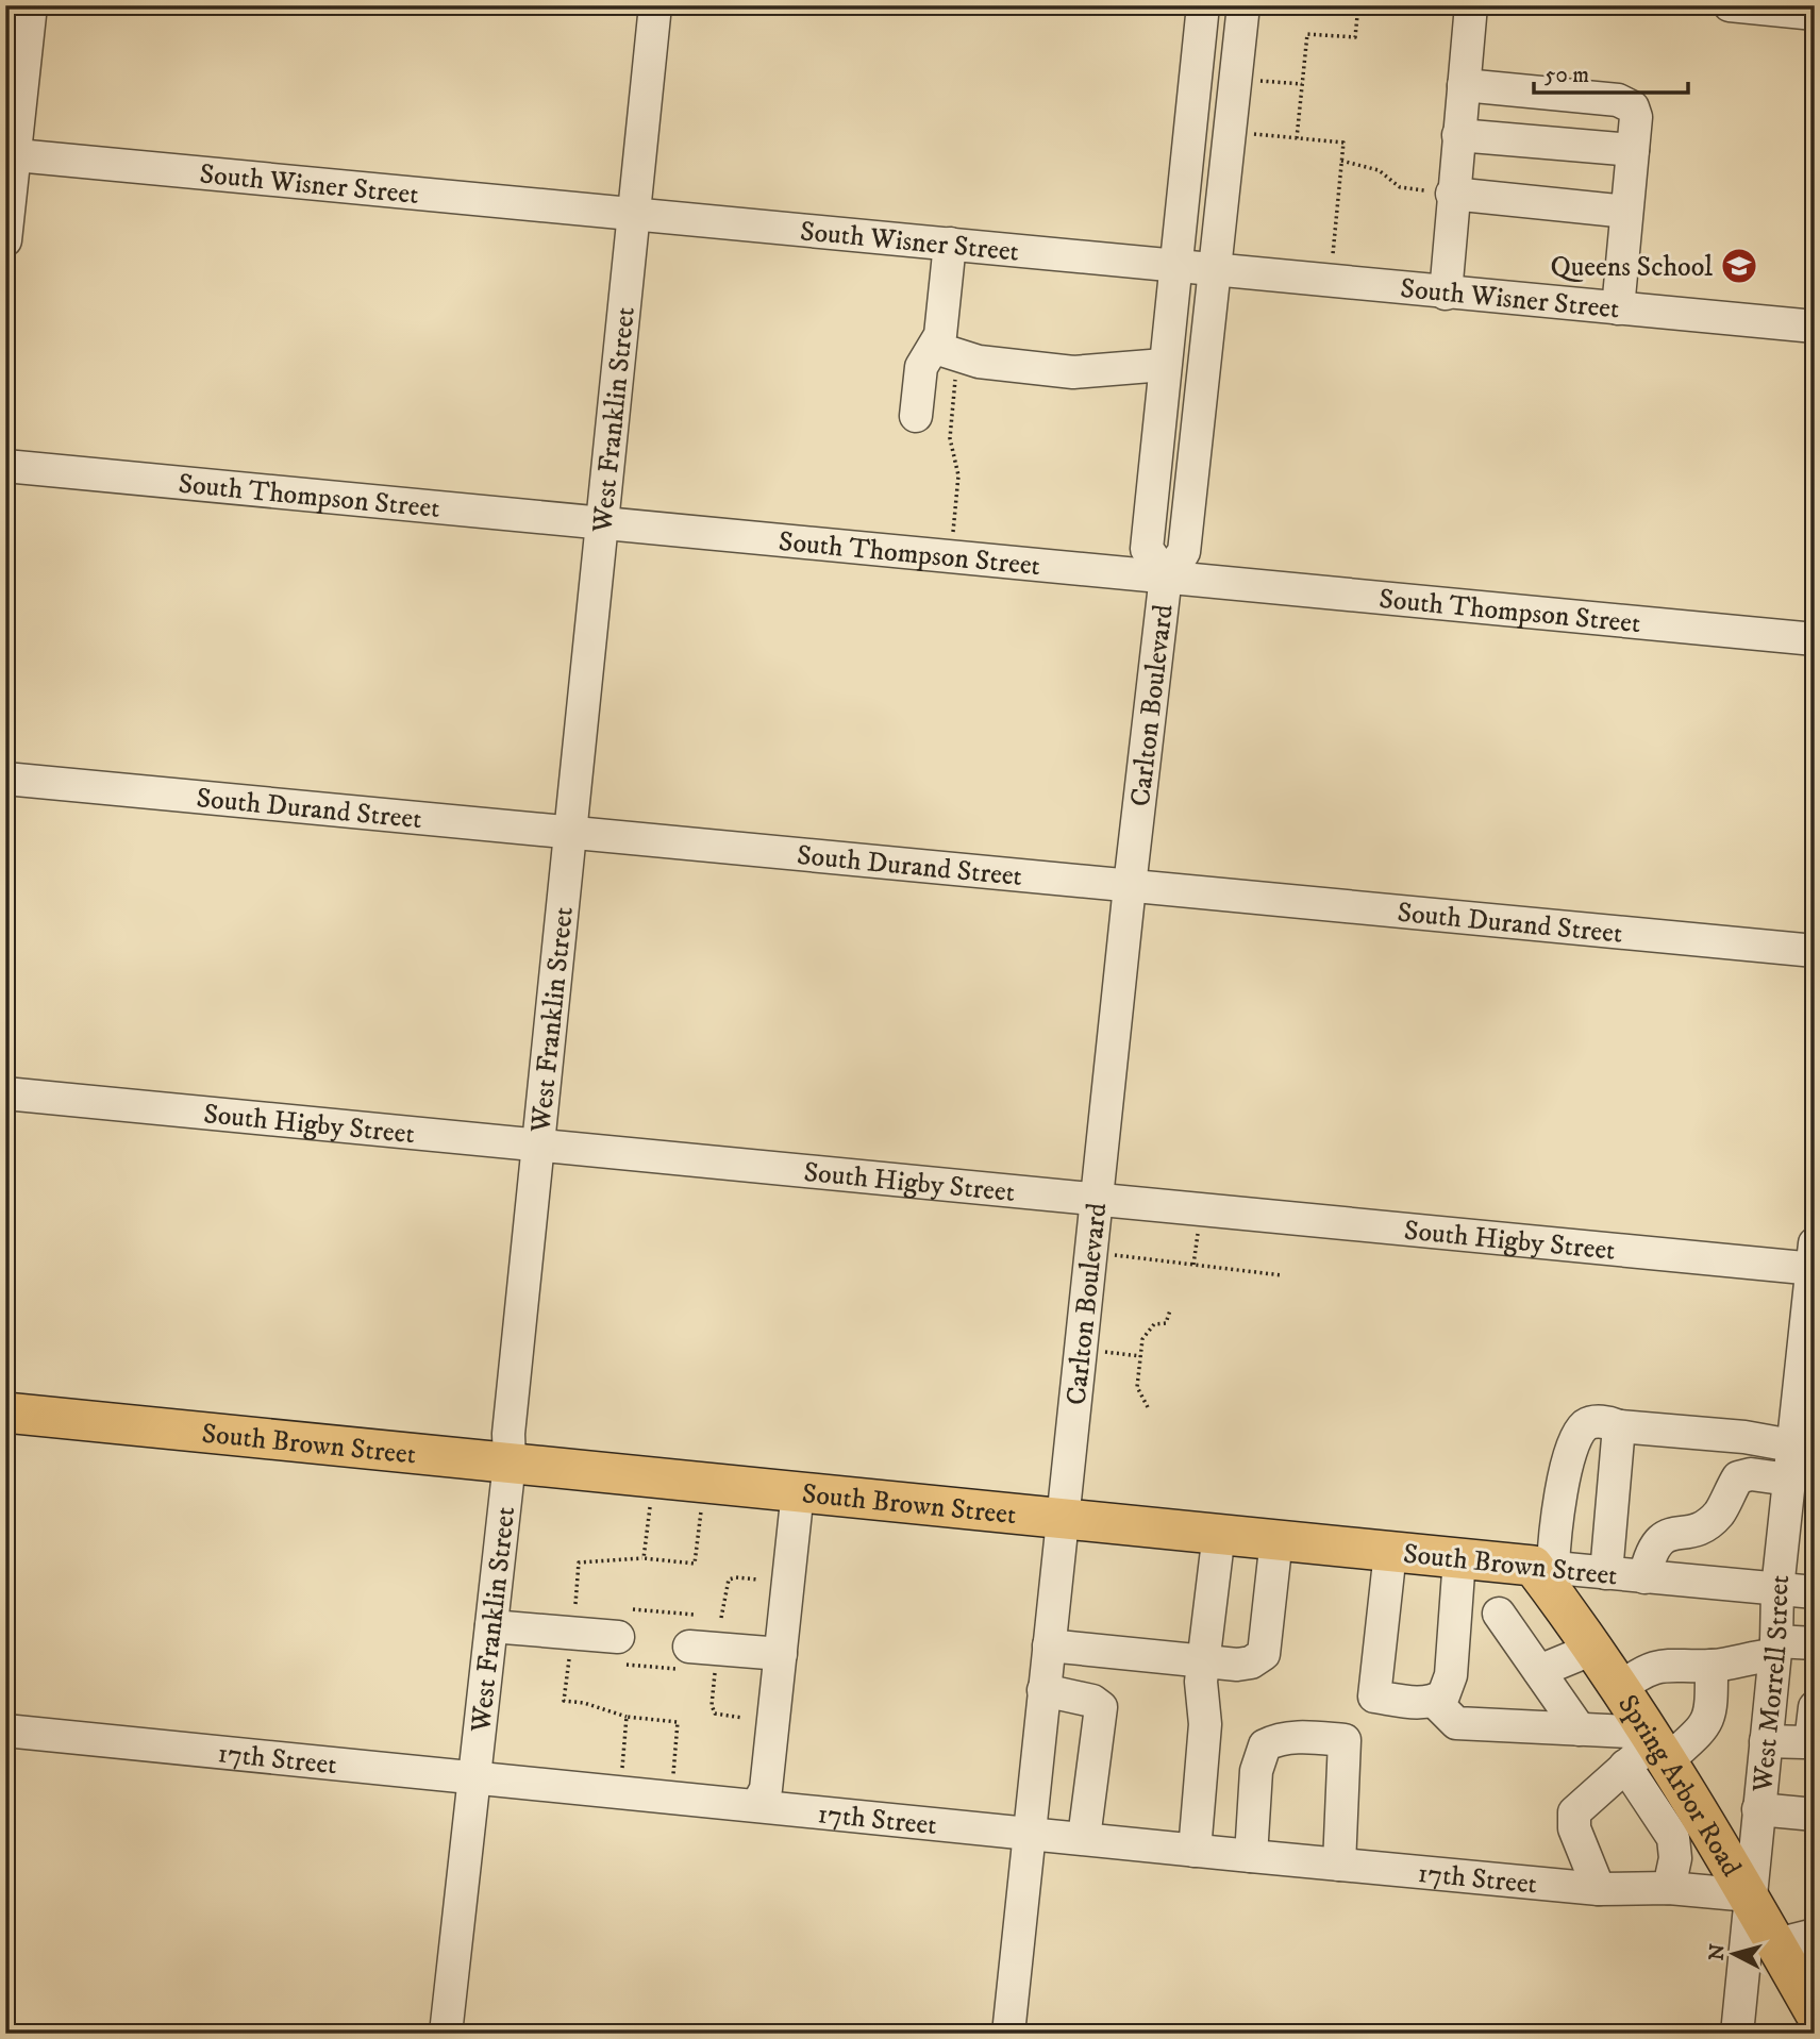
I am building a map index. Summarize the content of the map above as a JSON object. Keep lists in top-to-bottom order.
{
  "streets": {
    "main road": ["South Brown Street", "Spring Arbor Road"],
    "street": [
      "South Wisner Street",
      "West Franklin Street",
      "South Thompson Street",
      "Carlton Boulevard",
      "South Durand Street",
      "South Higby Street",
      "West Morrell Street",
      "17th Street"
    ]
  },
  "crossings": [
    ["South Wisner Street", "West Franklin Street"],
    ["South Wisner Street", "Carlton Boulevard"],
    ["West Franklin Street", "South Thompson Street"],
    ["West Franklin Street", "South Durand Street"],
    ["West Franklin Street", "South Higby Street"],
    ["West Franklin Street", "South Brown Street"],
    ["West Franklin Street", "17th Street"],
    ["South Thompson Street", "Carlton Boulevard"],
    ["Carlton Boulevard", "South Durand Street"],
    ["Carlton Boulevard", "South Higby Street"],
    ["Carlton Boulevard", "South Brown Street"],
    ["Carlton Boulevard", "17th Street"],
    ["South Higby Street", "West Morrell Street"],
    ["South Brown Street", "West Morrell Street"],
    ["South Brown Street", "Spring Arbor Road"],
    ["West Morrell Street", "17th Street"],
    ["West Morrell Street", "Spring Arbor Road"],
    ["17th Street", "Spring Arbor Road"]
  ],
  "places": {
    "school or university": ["Queens School"]
  },
  "scale_bar": "50 m",
  "north": "left"
}
